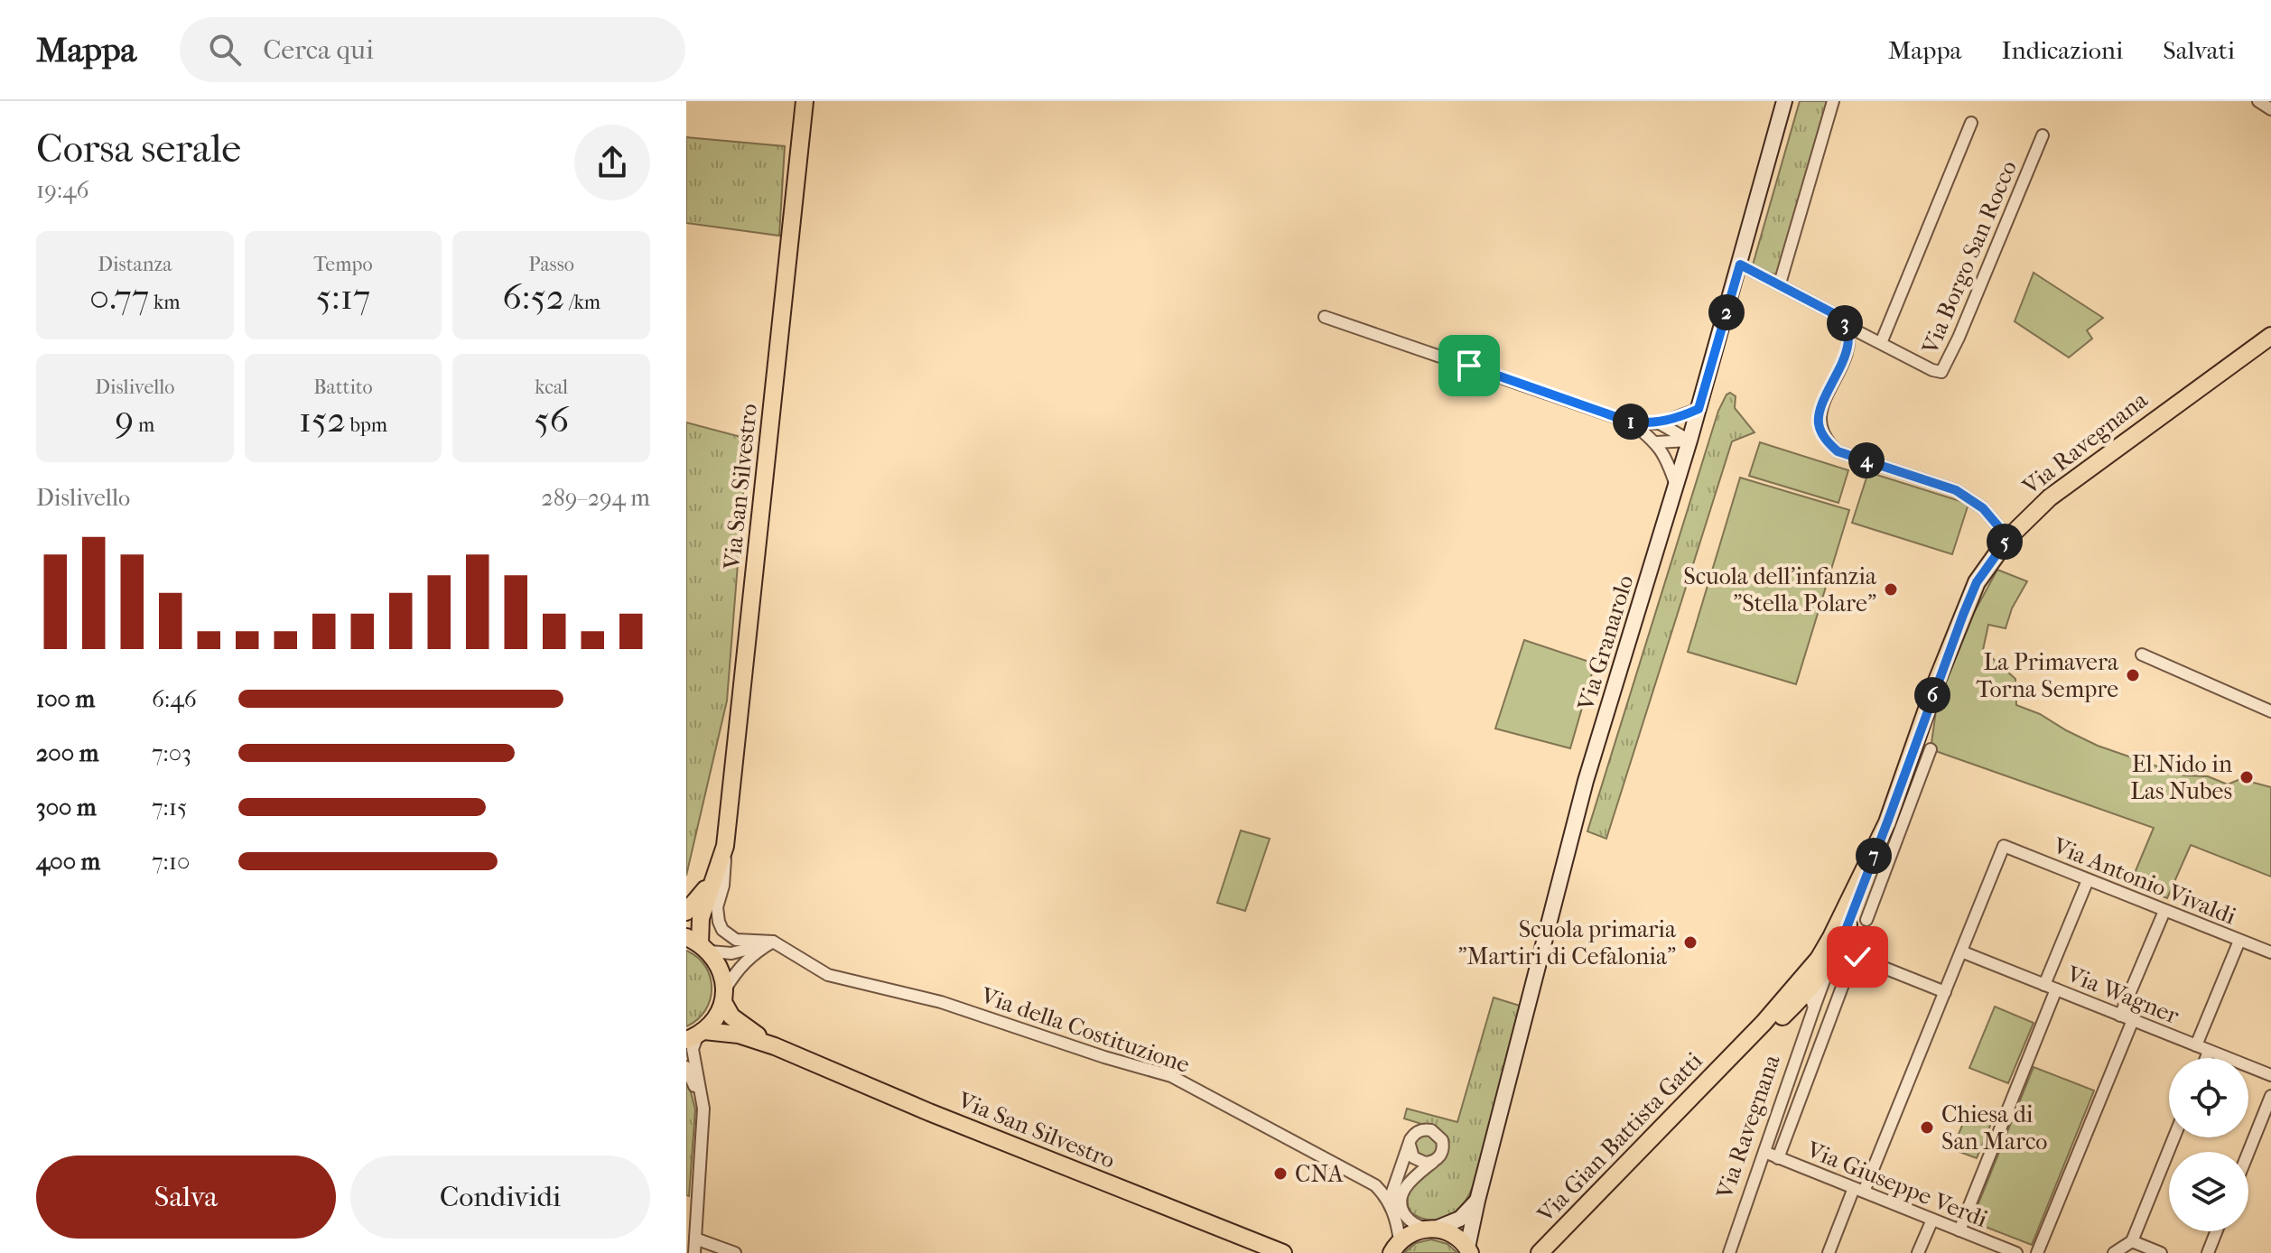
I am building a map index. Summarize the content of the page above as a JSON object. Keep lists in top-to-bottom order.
{
  "streets": {
    "main road": [
      "Via Ravegnana",
      "Via San Silvestro",
      "Via Granarolo",
      "Via Gian Battista Gatti"
    ],
    "street": [
      "Via Borgo San Rocco",
      "Via Antonio Vivaldi",
      "Via Wagner",
      "Via della Costituzione",
      "Via Giuseppe Verdi"
    ]
  },
  "crossings": [
    ["Via Borgo San Rocco", "Via Granarolo"],
    ["Via Ravegnana", "Via Gian Battista Gatti"],
    ["Via Ravegnana", "Via Giuseppe Verdi"],
    ["Via San Silvestro", "Via della Costituzione"],
    ["Via Antonio Vivaldi", "Via Wagner"]
  ],
  "places": [
    "Scuola dell'infanzia \"Stella Polare\"",
    "La Primavera Torna Sempre",
    "El Nido in Las Nubes",
    "Scuola primaria \"Martiri di Cefalonia\"",
    "Chiesa di San Marco",
    "CNA"
  ],
  "page": {
    "header": "Mappa",
    "search": "Cerca qui",
    "nav": ["Mappa", "Indicazioni", "Salvati"],
    "heading": ["Corsa serale", "19:46"],
    "stats": [
      ["Distanza", "0.77 km"],
      ["Tempo", "5:17"],
      ["Passo", "6:52 /km"],
      ["Dislivello", "9 m"],
      ["Battito", "152 bpm"],
      ["kcal", "56"]
    ],
    "pins": [
      "2",
      "3",
      "1",
      "4",
      "5",
      "6",
      "7"
    ],
    "chart": ["Dislivello", "289–294 m"],
    "list": [
      {
        "name": "100 m",
        "note": "6:46"
      },
      {
        "name": "200 m",
        "note": "7:03"
      },
      {
        "name": "300 m",
        "note": "7:15"
      },
      {
        "name": "400 m",
        "note": "7:10"
      }
    ],
    "buttons": ["Salva", "Condividi"]
  }
}
